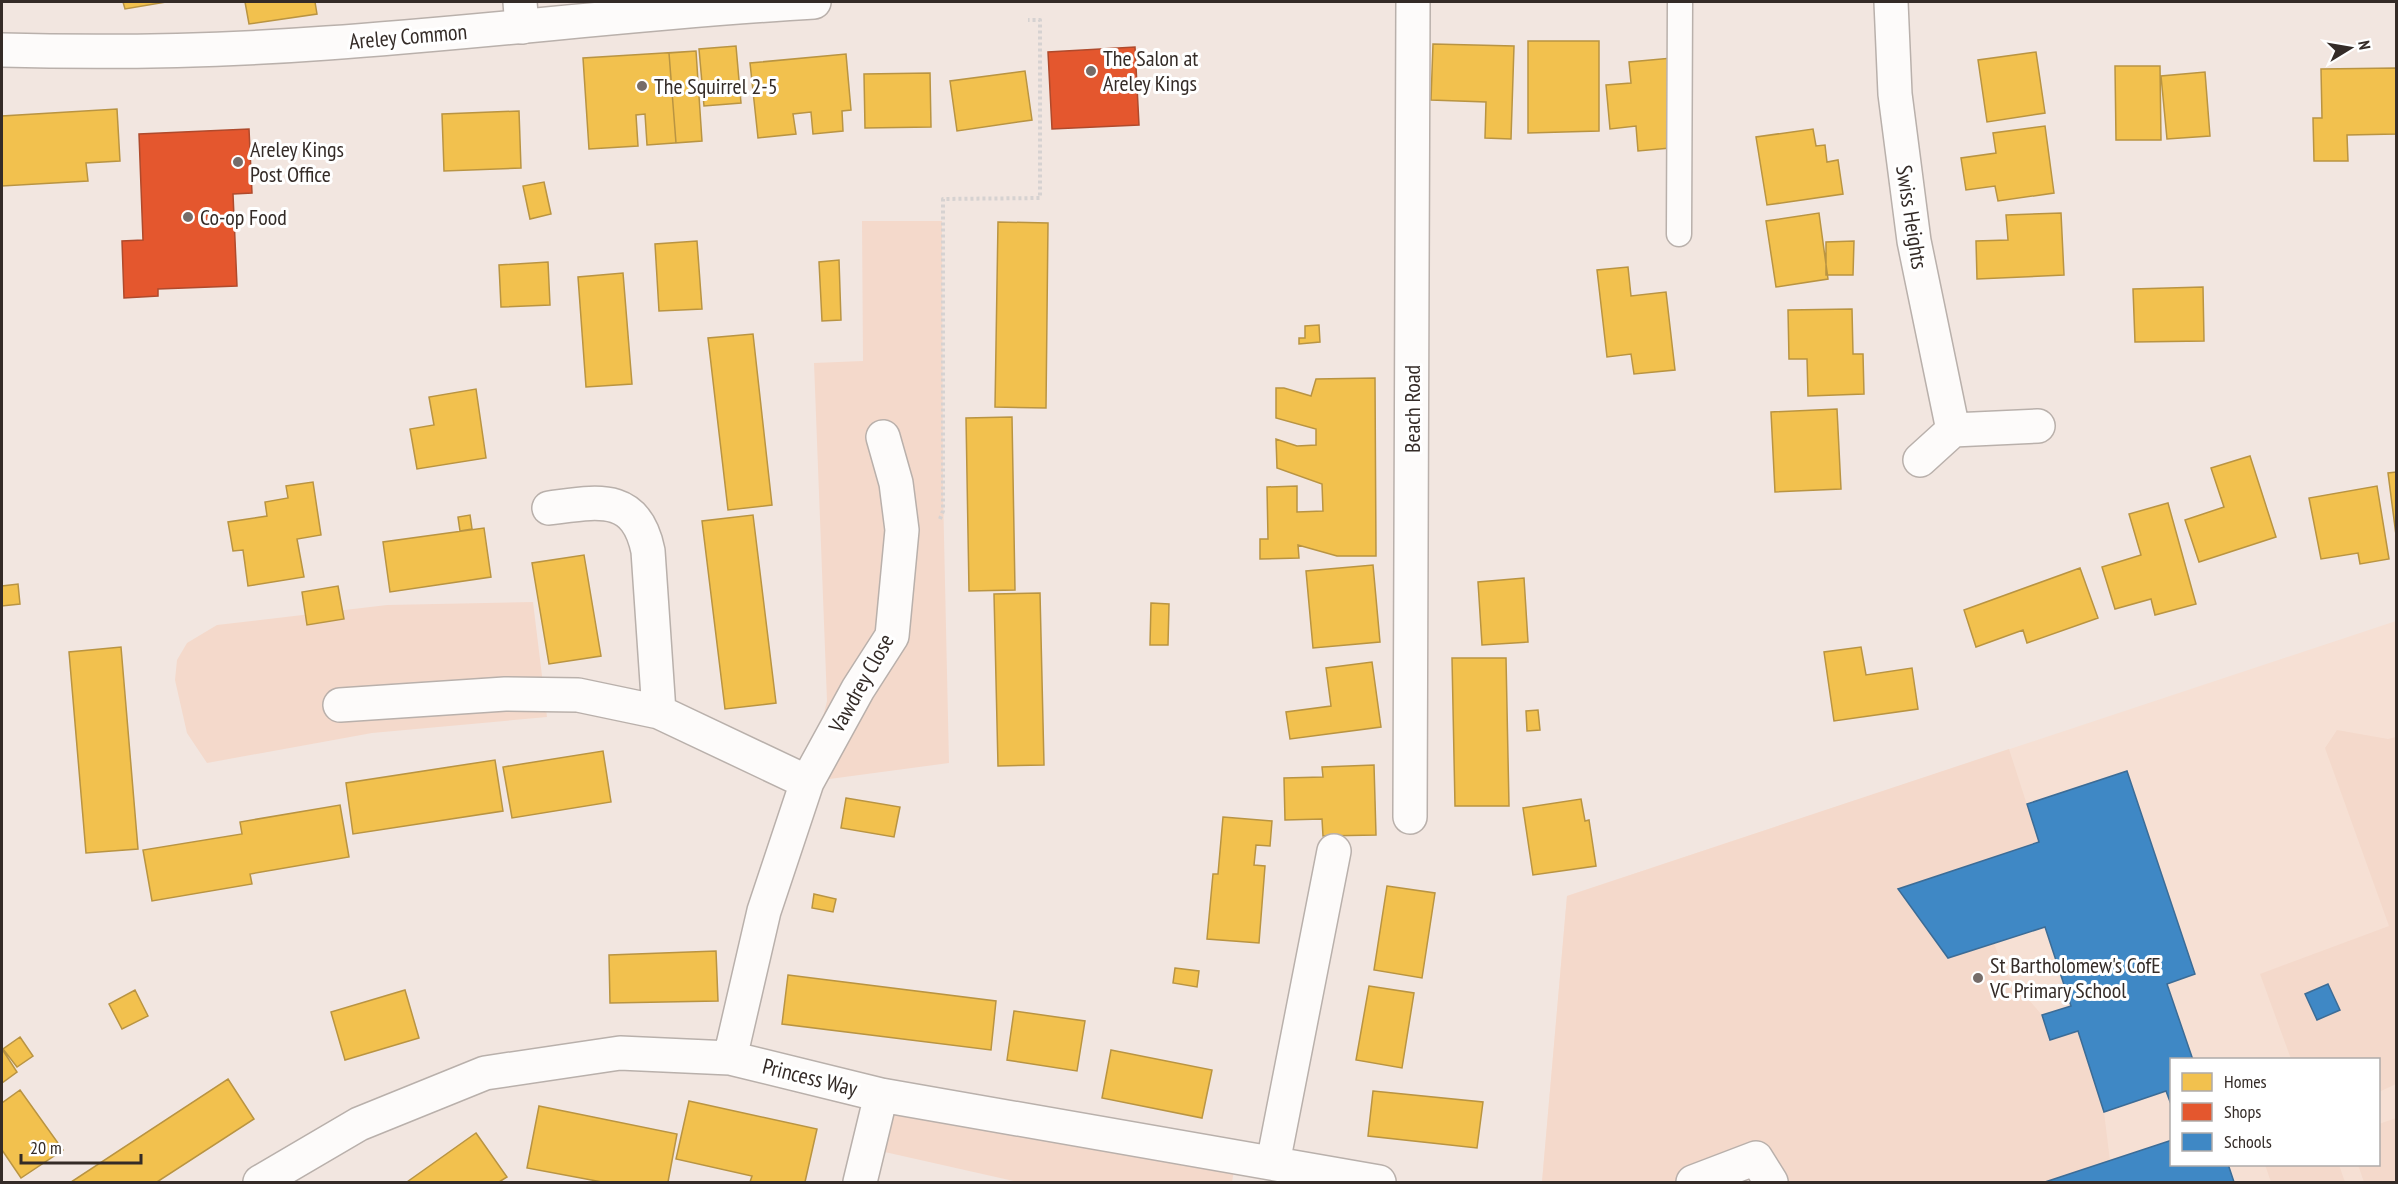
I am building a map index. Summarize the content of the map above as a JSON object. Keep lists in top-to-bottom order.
{
  "streets": {
    "street": [
      "Areley Common",
      "Swiss Heights",
      "Beach Road",
      "Vawdrey Close",
      "Princess Way"
    ]
  },
  "crossings": [
    ["Vawdrey Close", "Princess Way"]
  ],
  "places": [
    "The Salon at Areley Kings",
    "The Squirrel 2-5",
    "Areley Kings Post Office",
    "Co-op Food",
    "St Bartholomew's CofE VC Primary School"
  ],
  "legend": ["Homes", "Shops", "Schools"],
  "scale_bar": "20 m",
  "north": "right"
}
